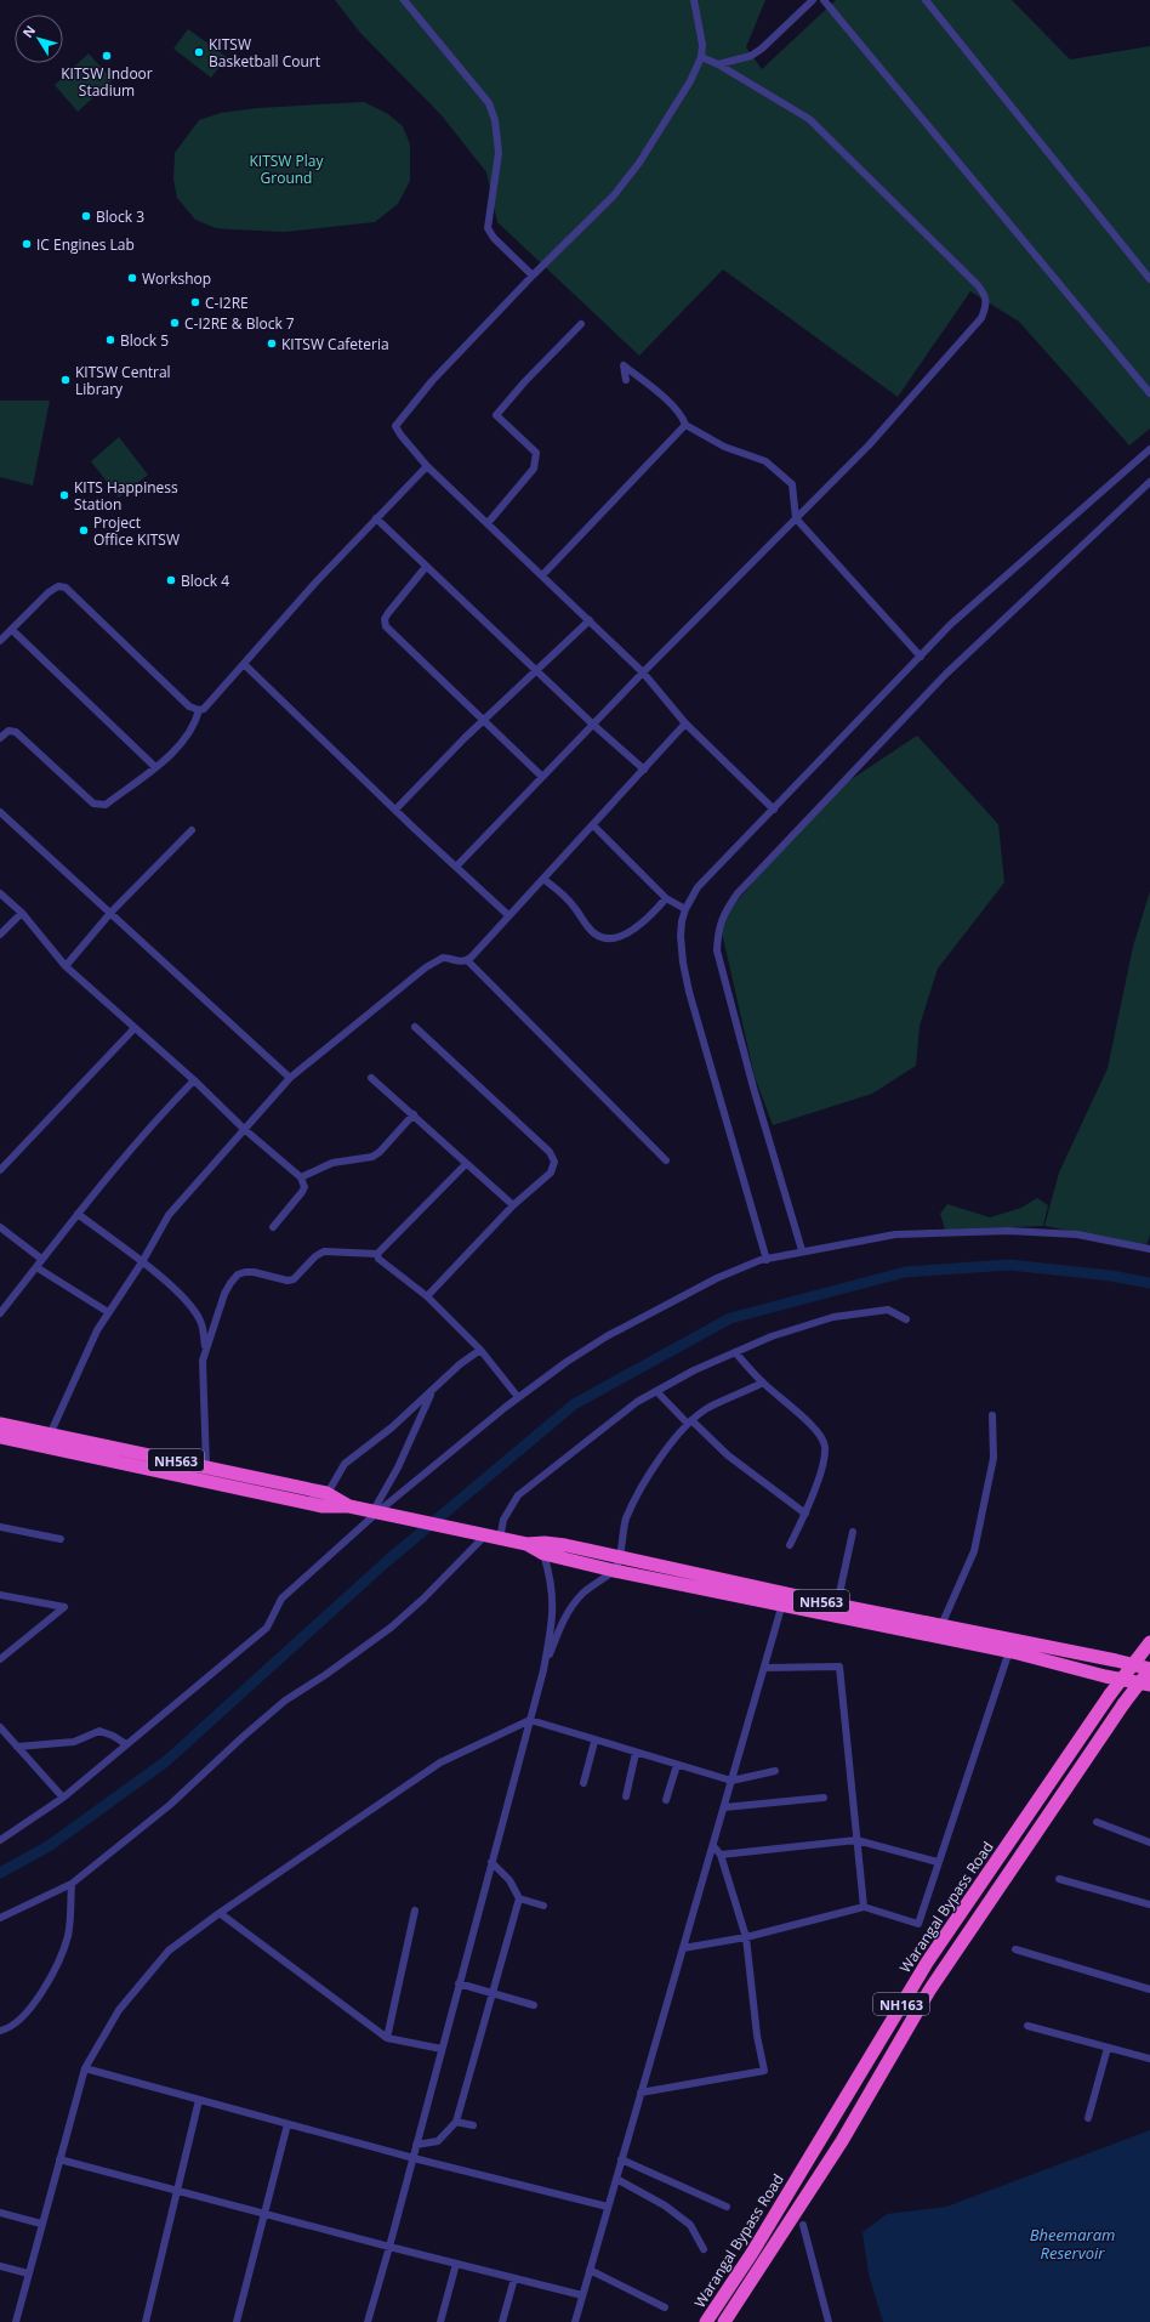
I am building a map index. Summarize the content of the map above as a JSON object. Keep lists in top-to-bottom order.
{
  "streets": {
    "highway": ["NH563", "Warangal Bypass Road", "NH163"]
  },
  "crossings": [
    ["NH563", "NH163"]
  ],
  "water": ["Bheemaram Reservoir"],
  "parks": ["KITSW Play Ground"],
  "places": [
    "KITSW Basketball Court",
    "KITSW Indoor Stadium",
    "Block 3",
    "IC Engines Lab",
    "Workshop",
    "C-I2RE",
    "C-I2RE & Block 7",
    "Block 5",
    "KITSW Cafeteria",
    "KITSW Central Library",
    "KITS Happiness Station",
    "Project Office KITSW",
    "Block 4"
  ],
  "north": "top left"
}
